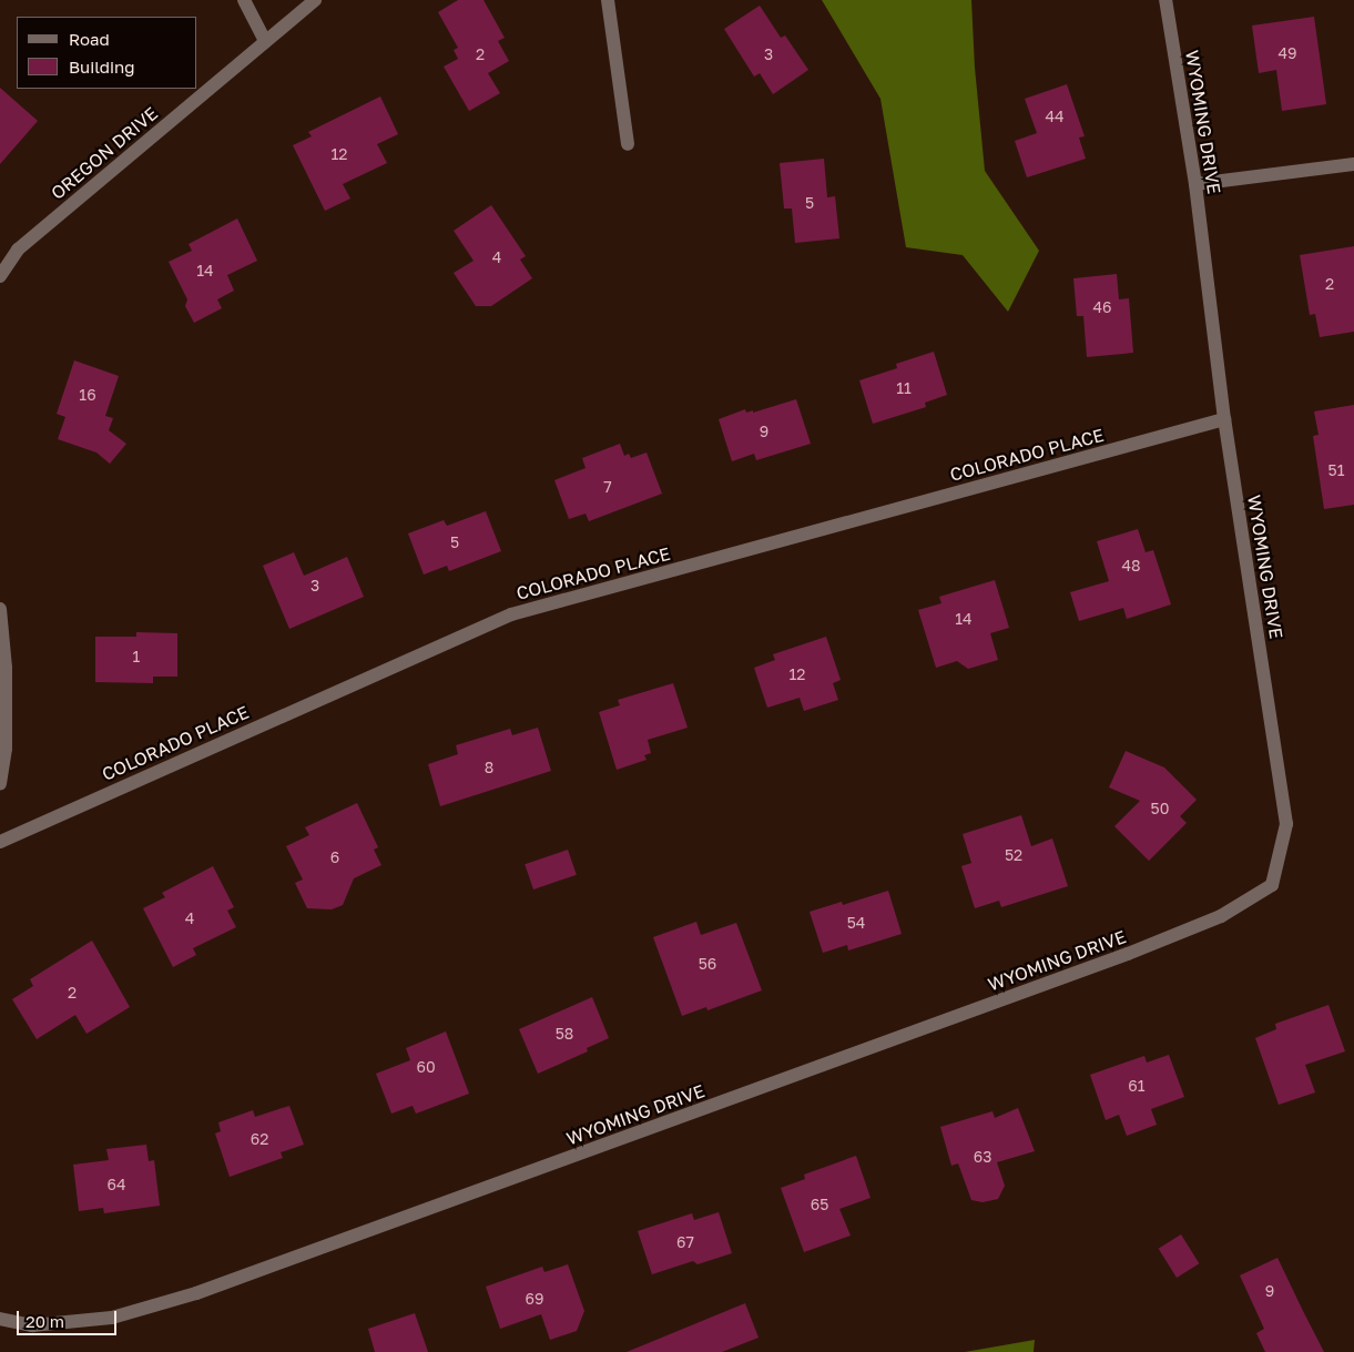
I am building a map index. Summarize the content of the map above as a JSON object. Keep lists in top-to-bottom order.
{
  "streets": {
    "street": ["WYOMING DRIVE", "OREGON DRIVE", "COLORADO PLACE"]
  },
  "crossings": [
    ["WYOMING DRIVE", "COLORADO PLACE"]
  ],
  "house_numbers": [
    "49",
    "2",
    "3",
    "44",
    "12",
    "5",
    "4",
    "14",
    "2",
    "46",
    "11",
    "16",
    "9",
    "51",
    "7",
    "5",
    "48",
    "3",
    "14",
    "1",
    "12",
    "8",
    "50",
    "52",
    "6",
    "4",
    "54",
    "56",
    "2",
    "58",
    "60",
    "61",
    "62",
    "63",
    "64",
    "65",
    "67",
    "9",
    "69"
  ],
  "legend": ["Road", "Building"],
  "scale_bar": "20 m"
}
